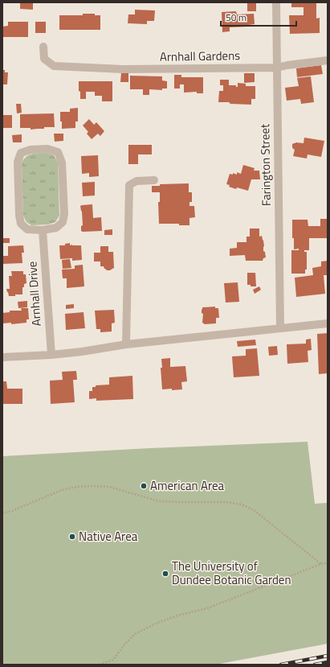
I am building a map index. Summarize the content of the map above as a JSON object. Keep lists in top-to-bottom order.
{
  "streets": {
    "street": ["Arnhall Gardens", "Farington Street", "Arnhall Drive"]
  },
  "crossings": [
    ["Arnhall Gardens", "Farington Street"]
  ],
  "places": ["American Area", "Native Area", "The University of Dundee Botanic Garden"],
  "scale_bar": "50 m"
}
